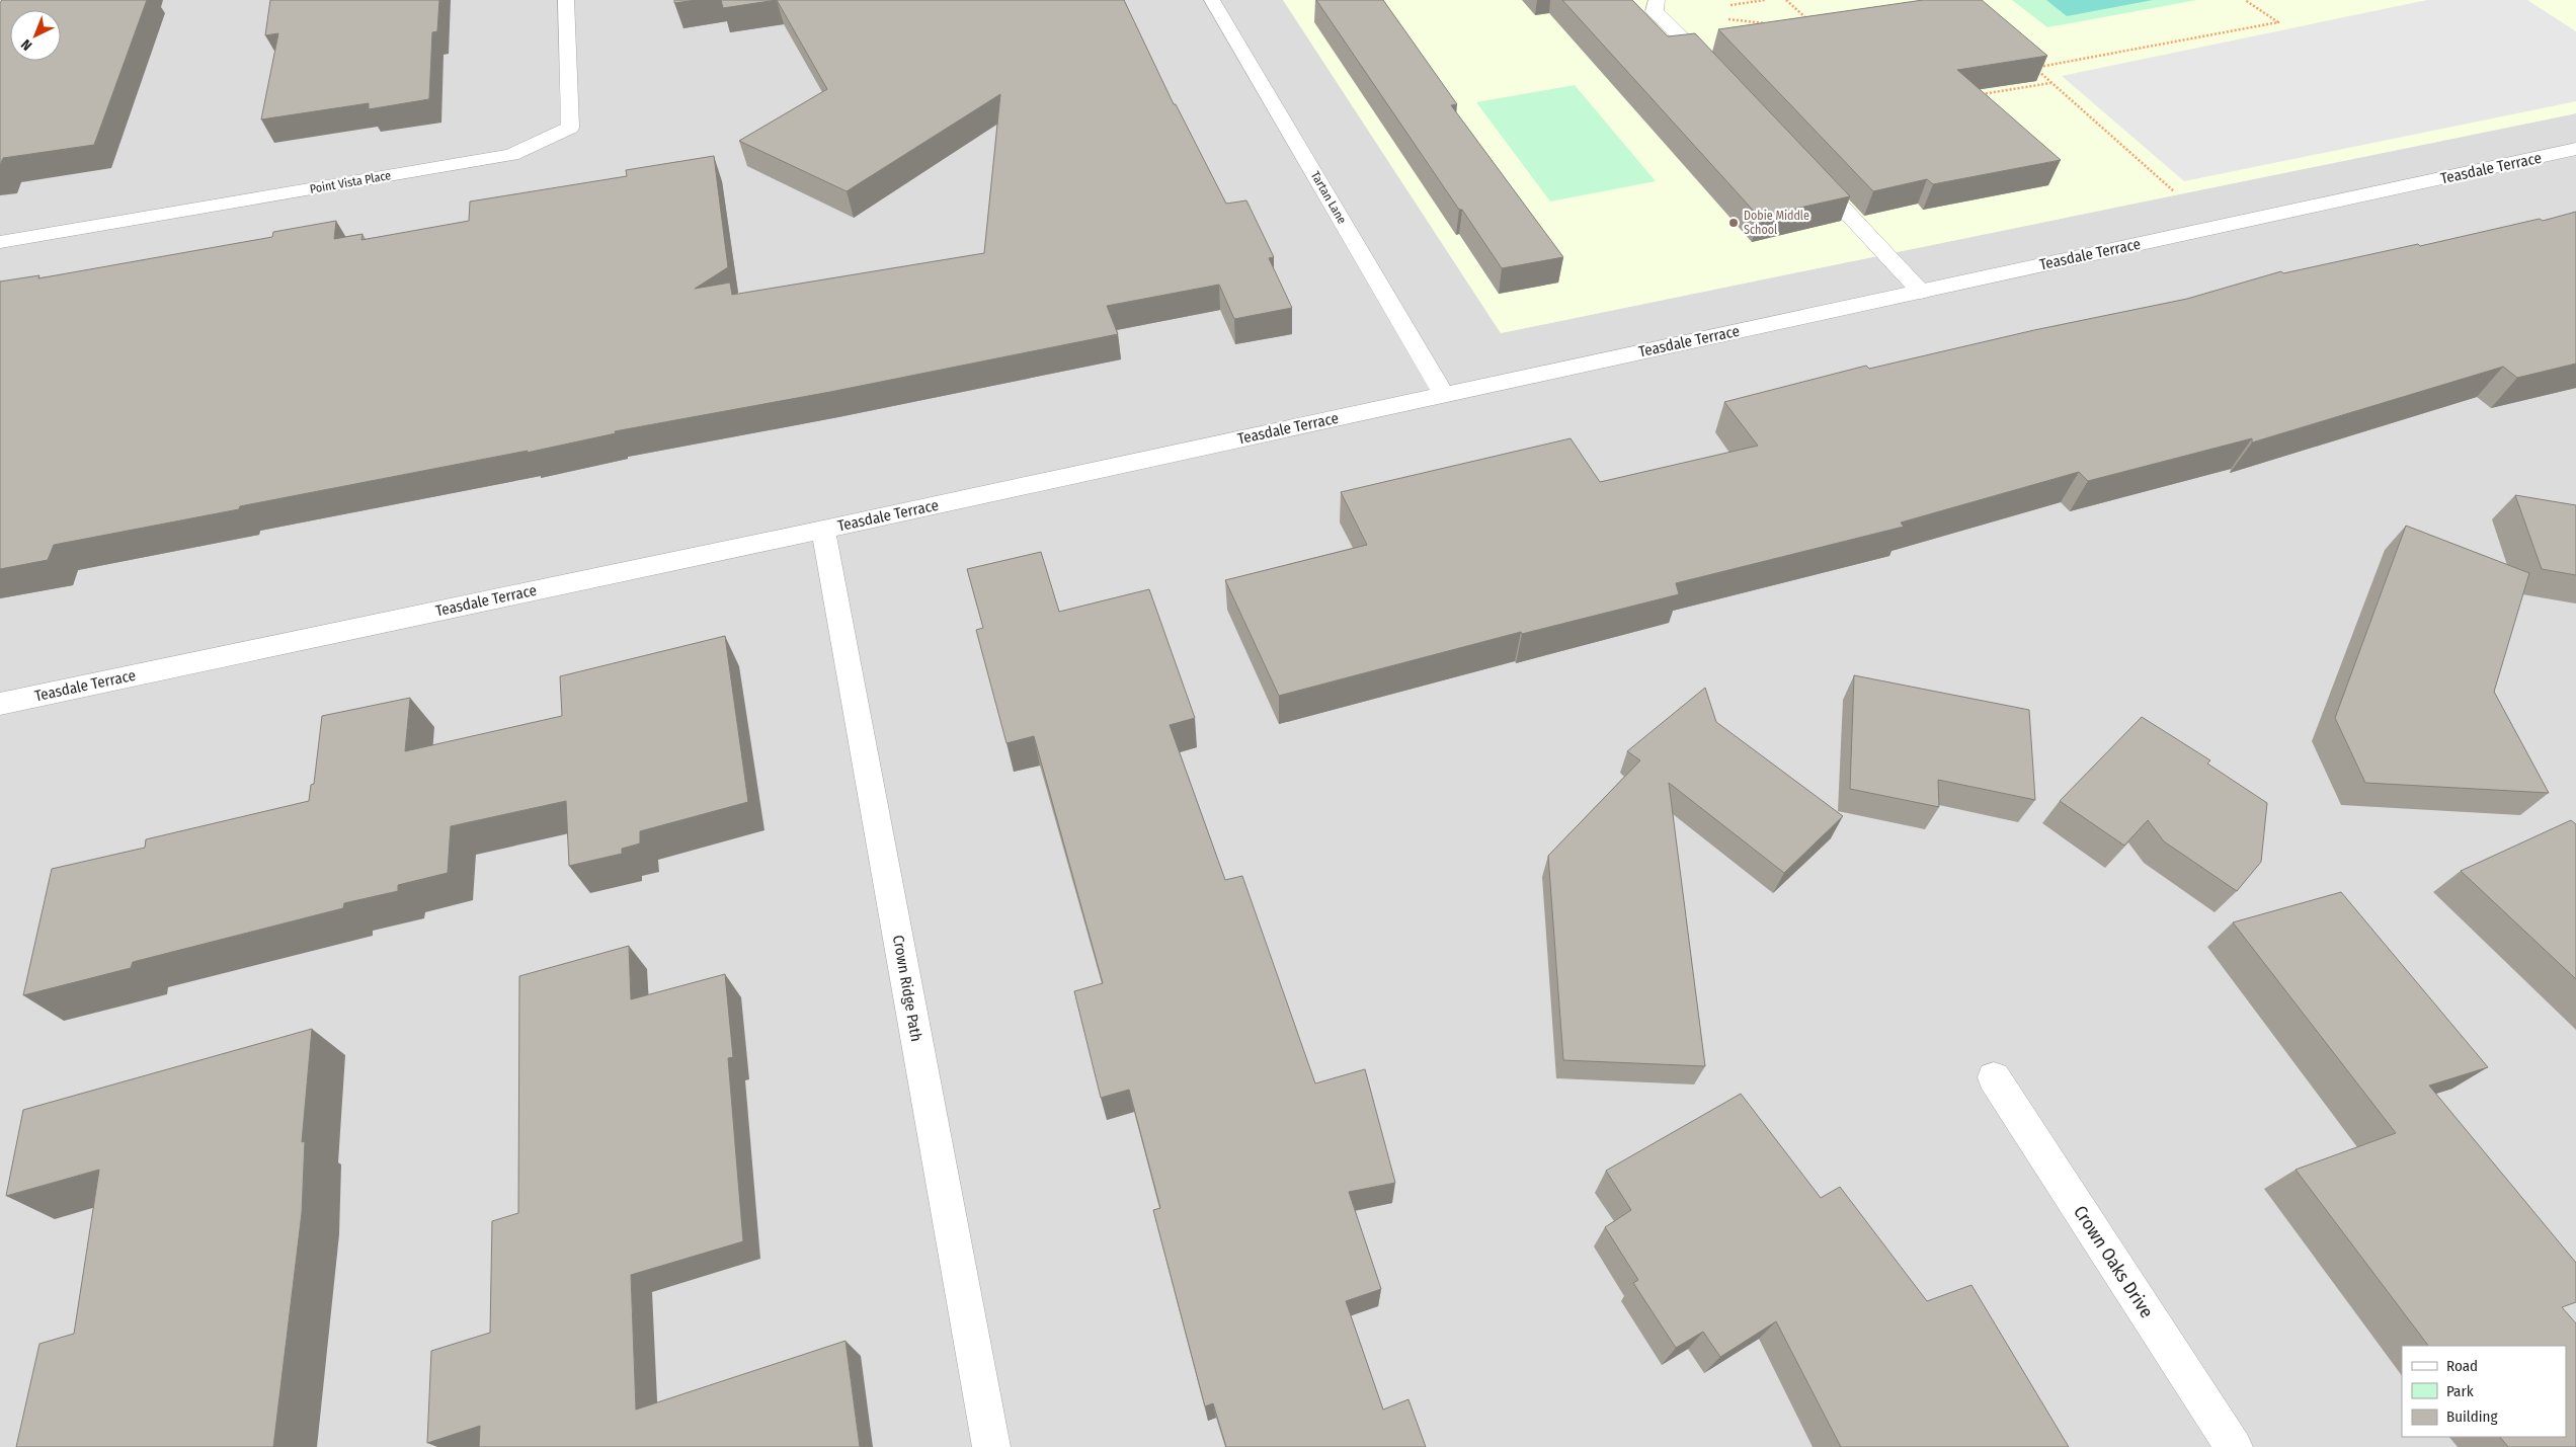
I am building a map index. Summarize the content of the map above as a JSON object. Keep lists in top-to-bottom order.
{
  "streets": {
    "street": [
      "Teasdale Terrace",
      "Point Vista Place",
      "Tartan Lane",
      "Crown Ridge Path",
      "Crown Oaks Drive"
    ]
  },
  "crossings": [
    ["Teasdale Terrace", "Tartan Lane"],
    ["Teasdale Terrace", "Crown Ridge Path"]
  ],
  "places": ["Dobie Middle School"],
  "legend": ["Road", "Park", "Building"],
  "north": "bottom left"
}
